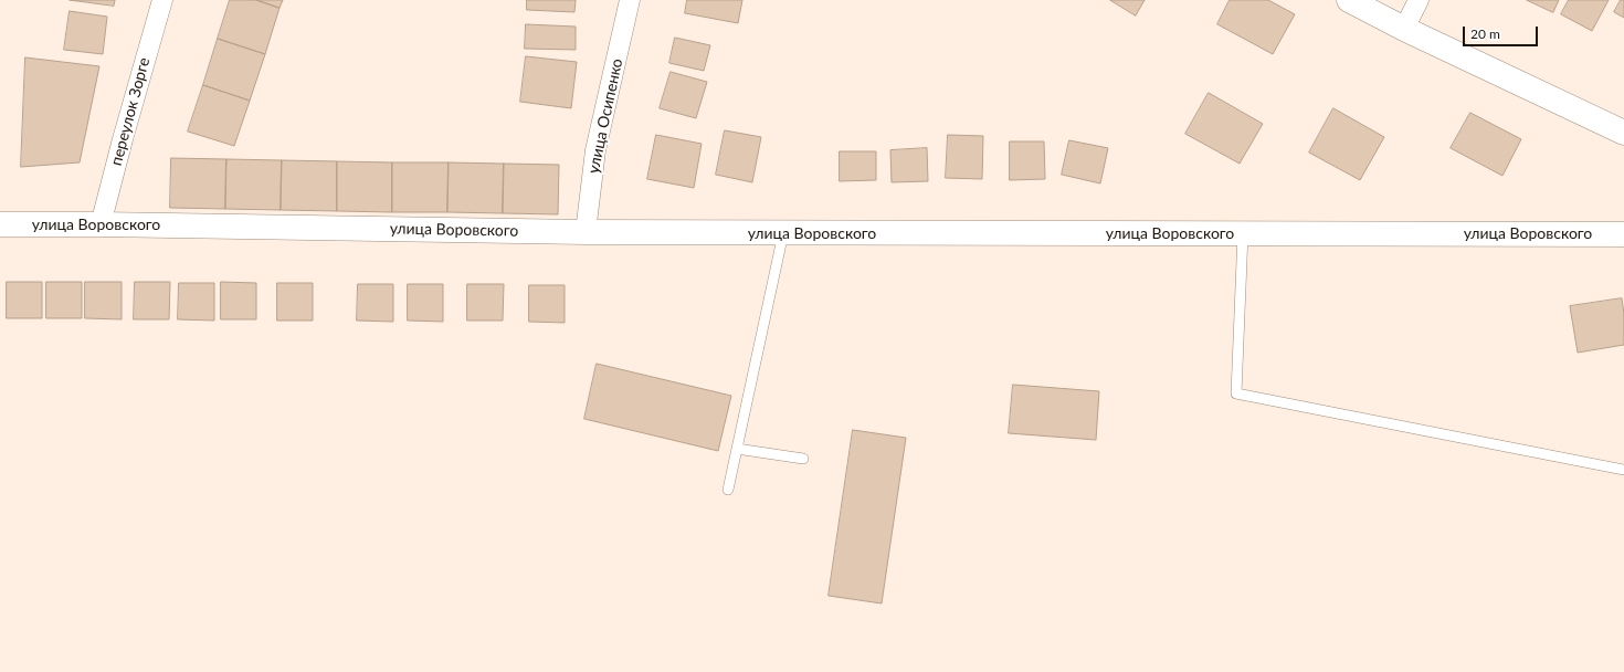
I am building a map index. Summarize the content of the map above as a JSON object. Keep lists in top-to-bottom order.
{
  "streets": {
    "street": ["переулок Зорге", "улица Осипенко", "улица Воровского"]
  },
  "crossings": [
    ["переулок Зорге", "улица Воровского"],
    ["улица Осипенко", "улица Воровского"]
  ],
  "scale_bar": "20 m"
}
